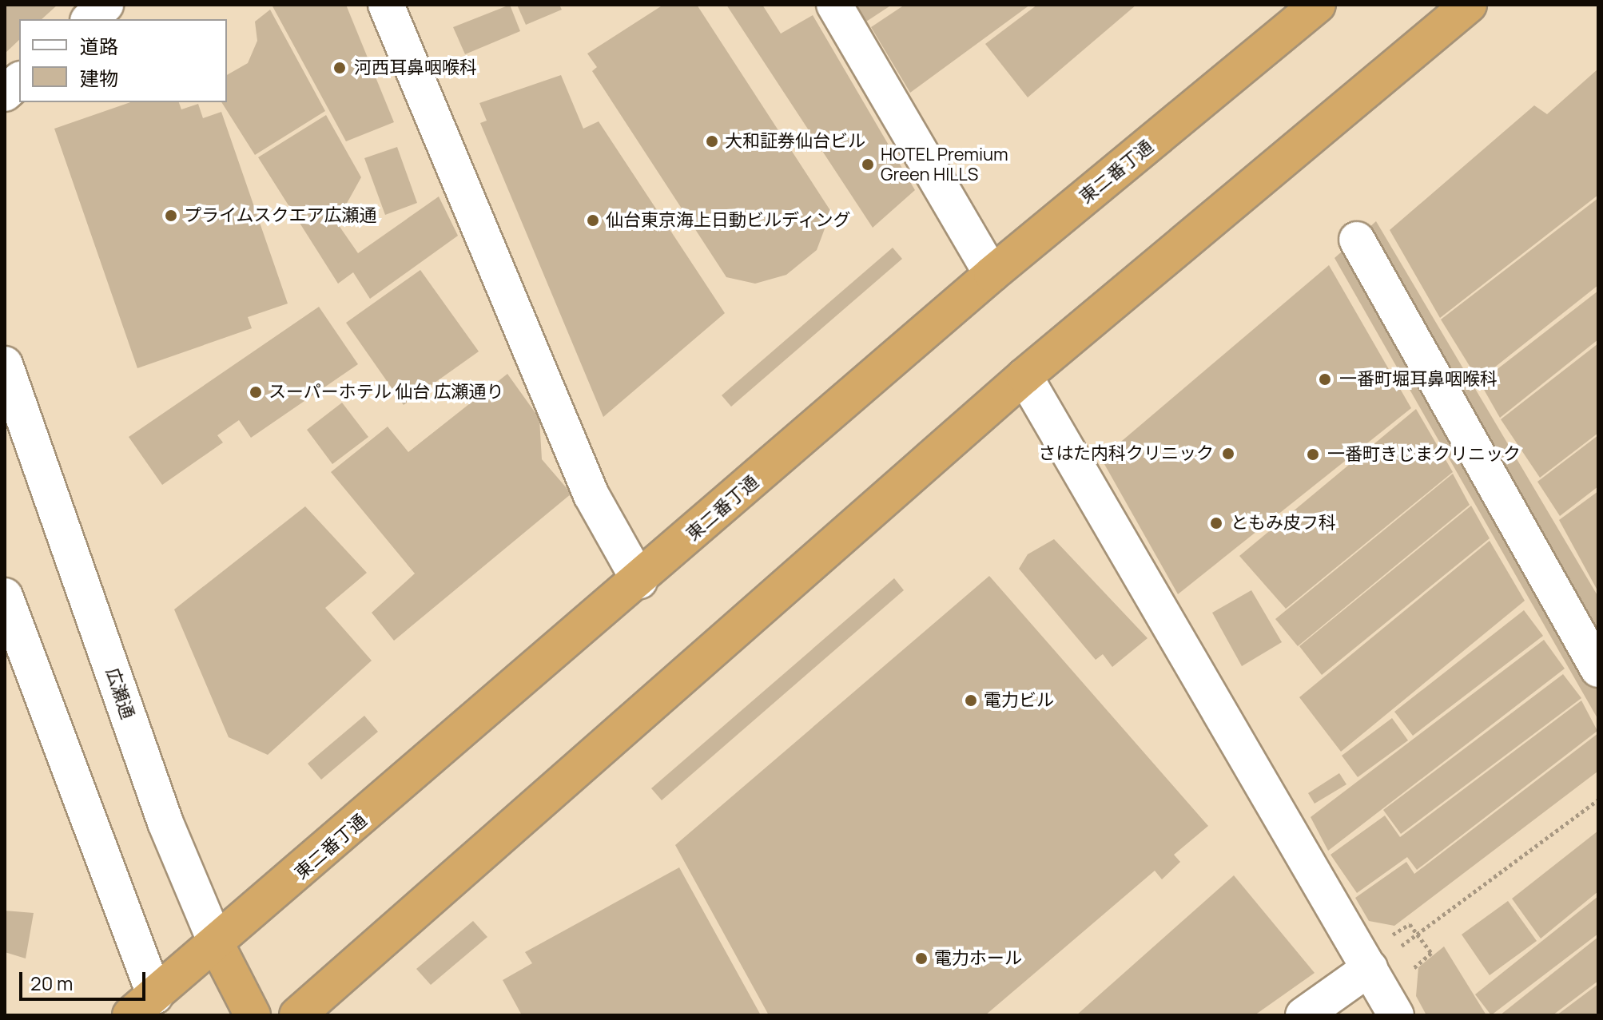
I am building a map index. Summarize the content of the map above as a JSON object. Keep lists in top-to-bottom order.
{
  "streets": {
    "highway": ["東二番丁通", "広瀬通"]
  },
  "crossings": [
    ["東二番丁通", "広瀬通"]
  ],
  "places": [
    "河西耳鼻咽喉科",
    "大和証券仙台ビル",
    "HOTEL Premium Green HILLS",
    "プライムスクエア広瀬通",
    "仙台東京海上日動ビルディング",
    "一番町堀耳鼻咽喉科",
    "スーパーホテル 仙台 広瀬通り",
    "さはた内科クリニック",
    "一番町きじまクリニック",
    "ともみ皮フ科",
    "電力ビル",
    "電力ホール"
  ],
  "legend": ["道路", "建物"],
  "scale_bar": "20 m"
}
